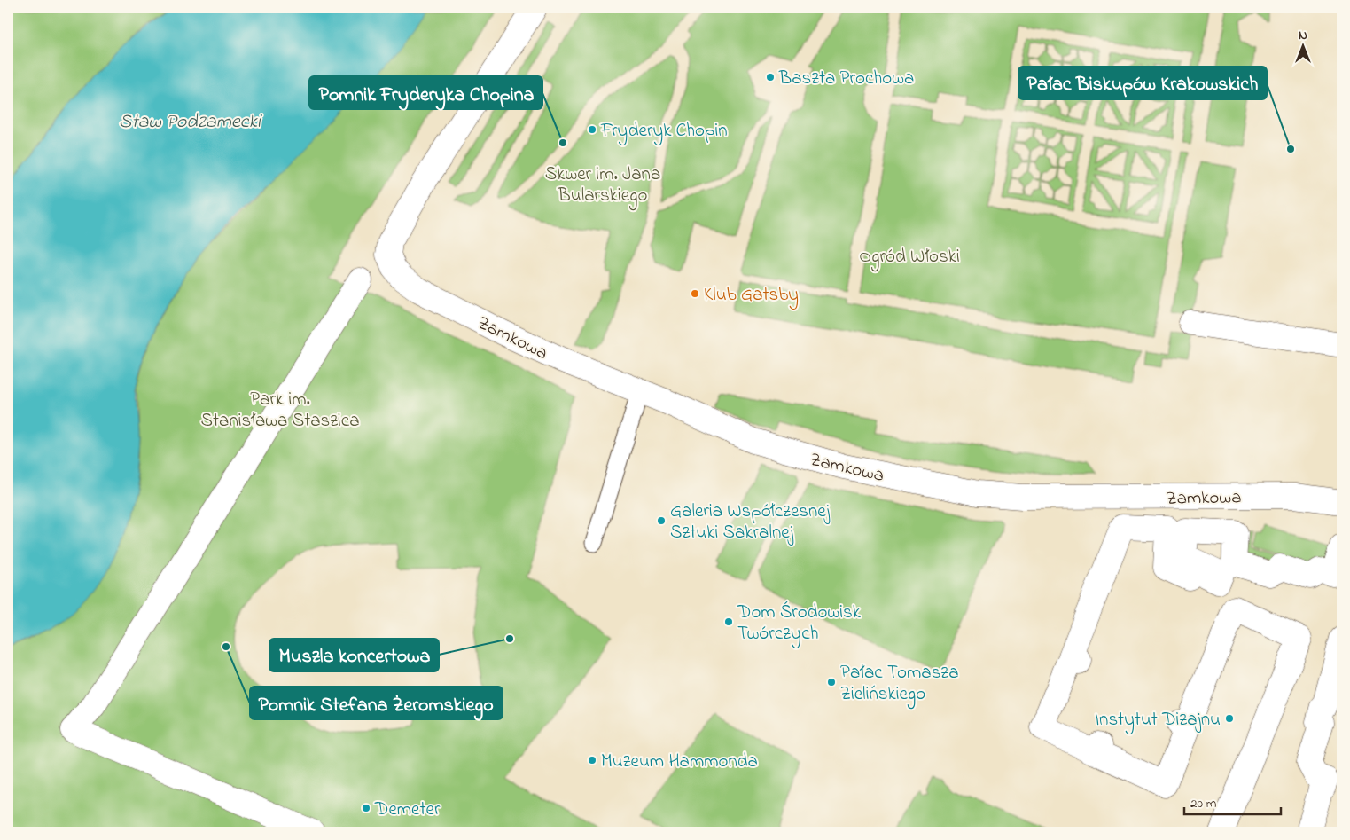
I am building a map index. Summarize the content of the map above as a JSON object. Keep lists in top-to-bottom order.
{
  "streets": {
    "street": ["Zamkowa"]
  },
  "water": ["Staw Podzamecki"],
  "parks": ["Skwer im. Jana Bularskiego", "Ogród Włoski", "Park im. Stanisława Staszica"],
  "places": [
    "Baszta Prochowa",
    "Fryderyk Chopin",
    "Pomnik Fryderyka Chopina",
    "Pałac Biskupów Krakowskich",
    "Klub Gatsby",
    "Galeria Współczesnej Sztuki Sakralnej",
    "Dom Środowisk Twórczych",
    "Muszla koncertowa",
    "Pomnik Stefana Żeromskiego",
    "Pałac Tomasza Zielińskiego",
    "Instytut Dizajnu",
    "Muzeum Hammonda",
    "Demeter"
  ],
  "scale_bar": "20 m",
  "north": "top"
}
